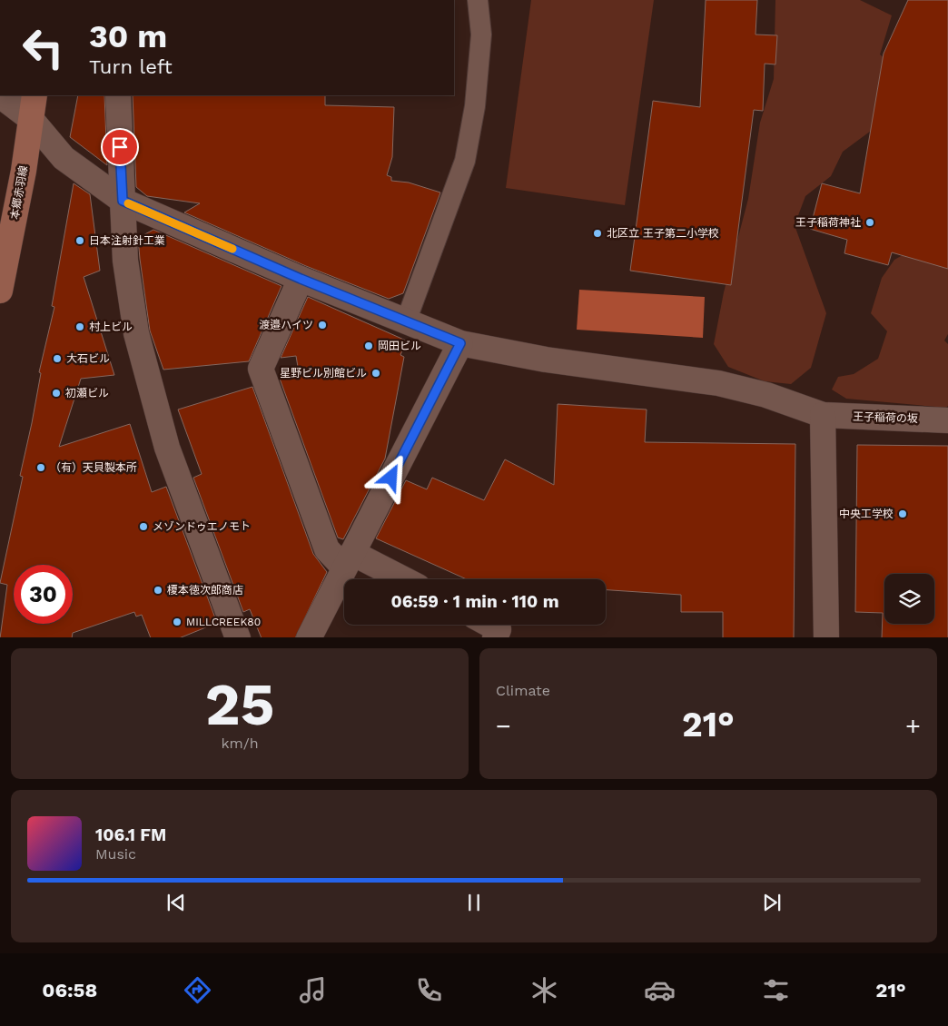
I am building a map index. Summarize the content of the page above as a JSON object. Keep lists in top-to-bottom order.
{
  "streets": {
    "main road": ["本郷赤羽線"],
    "street": ["王子稲荷の坂"]
  },
  "crossings": [
    ["本郷赤羽線", "王子稲荷の坂"]
  ],
  "places": [
    "王子稲荷神社",
    "北区立 王子第二小学校",
    "日本注射針工業",
    "渡邉ハイツ",
    "村上ビル",
    "岡田ビル",
    "大石ビル",
    "星野ビル別館ビル",
    "初瀬ビル",
    "（有）天貝製本所",
    "中央工学校",
    "メゾンドゥエノモト",
    "榎本徳次郎商店",
    "MILLCREEK80"
  ],
  "page": {
    "turn": ["30 m", "Turn left"],
    "limit": "30",
    "trip": "06:59 · 1 min · 110 m",
    "tile": [
      ["25", "km/h"],
      "Climate"
    ],
    "heat": ["−", "21°", "+"],
    "song": ["106.1 FM", "Music"],
    "tabs": ["06:58", "21°"]
  }
}
